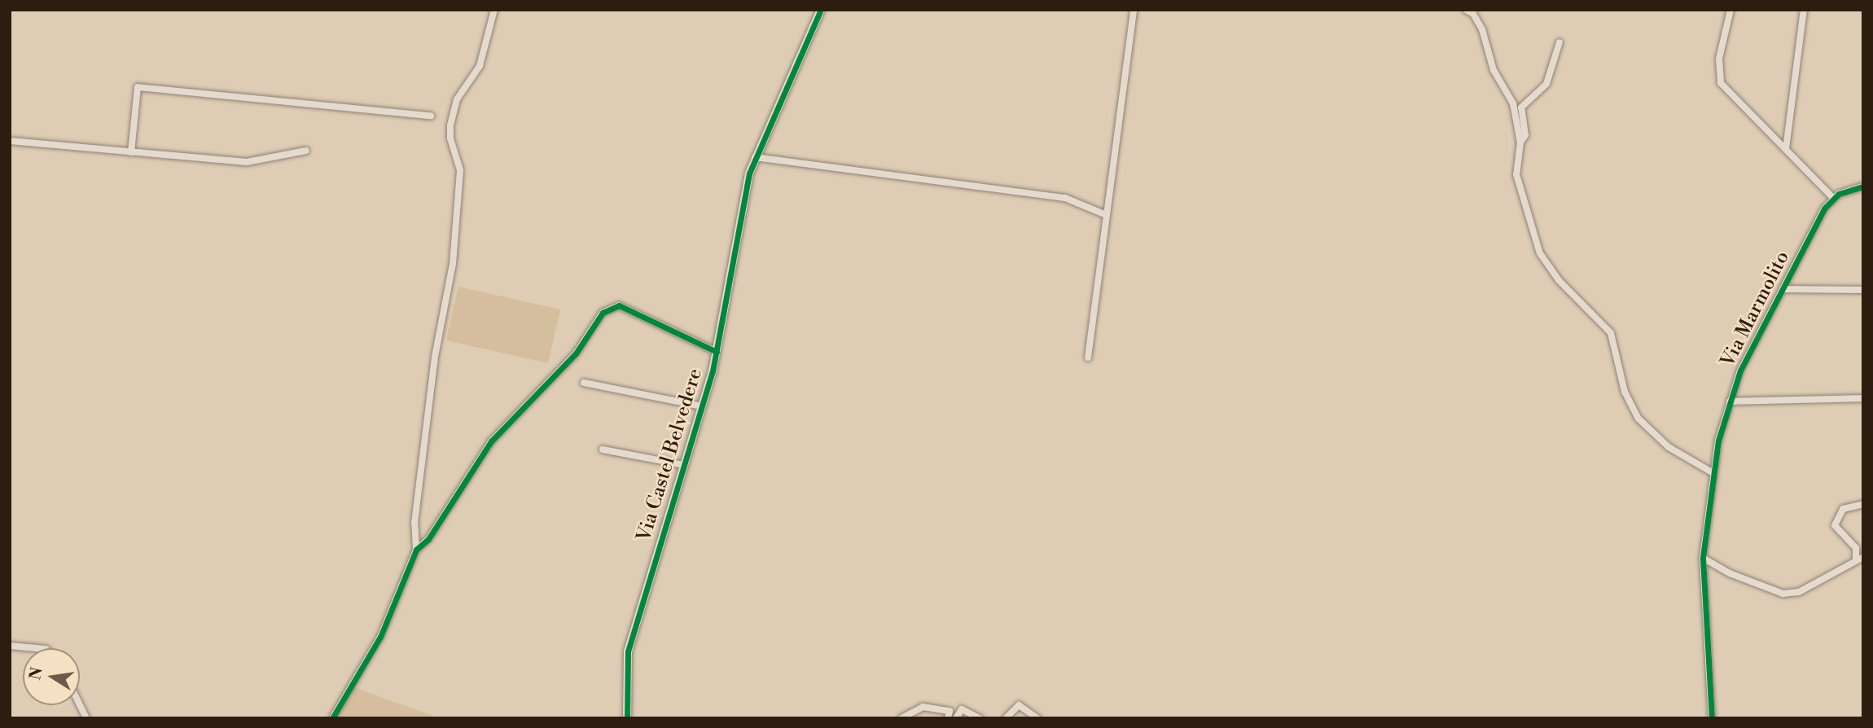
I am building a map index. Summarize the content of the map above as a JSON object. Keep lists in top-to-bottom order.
{
  "streets": {
    "street": ["Via Marmolito", "Via Castel Belvedere"]
  },
  "north": "left"
}
